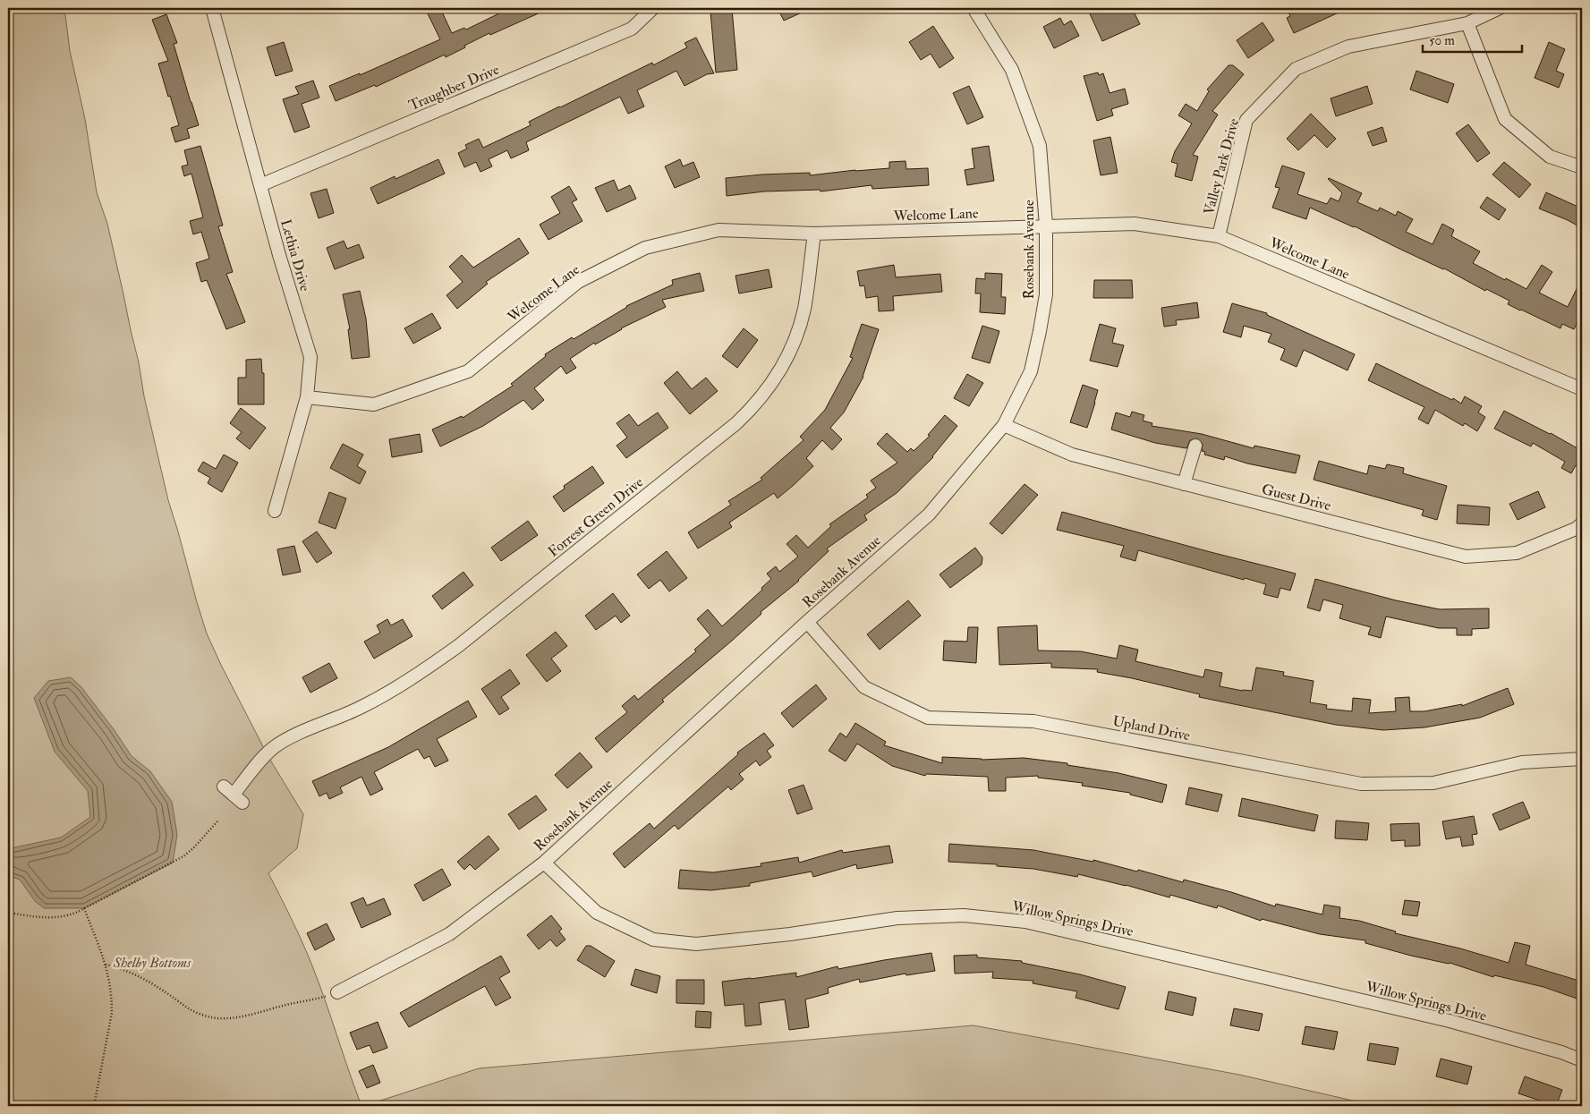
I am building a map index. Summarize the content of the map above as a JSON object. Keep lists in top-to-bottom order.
{
  "streets": {
    "street": [
      "Traughber Drive",
      "Valley Park Drive",
      "Welcome Lane",
      "Rosebank Avenue",
      "Lethia Drive",
      "Guest Drive",
      "Forrest Green Drive",
      "Upland Drive",
      "Willow Springs Drive"
    ]
  },
  "crossings": [
    ["Traughber Drive", "Lethia Drive"],
    ["Valley Park Drive", "Welcome Lane"],
    ["Welcome Lane", "Rosebank Avenue"],
    ["Welcome Lane", "Lethia Drive"],
    ["Welcome Lane", "Forrest Green Drive"],
    ["Rosebank Avenue", "Guest Drive"],
    ["Rosebank Avenue", "Upland Drive"],
    ["Rosebank Avenue", "Willow Springs Drive"]
  ],
  "parks": ["Shelby Bottoms"],
  "scale_bar": "50 m"
}
